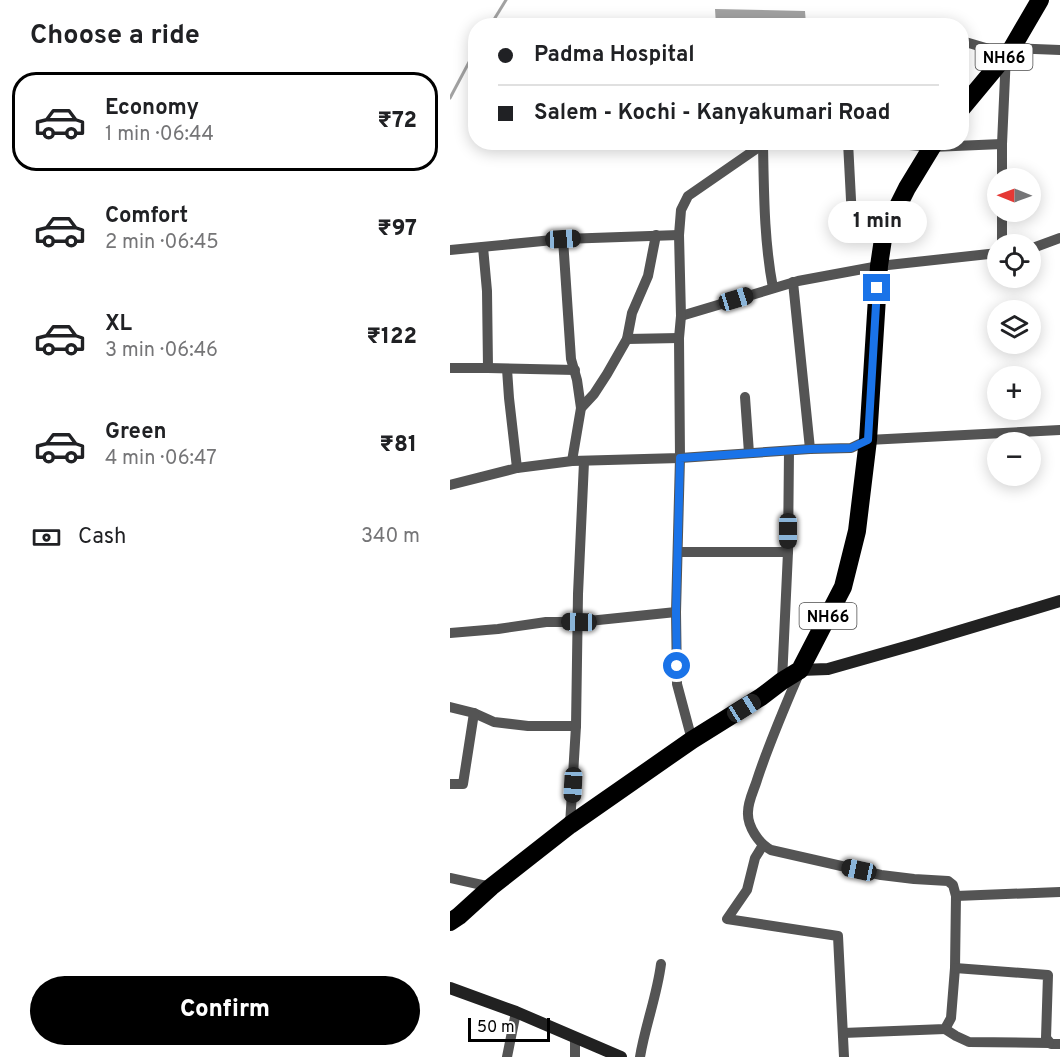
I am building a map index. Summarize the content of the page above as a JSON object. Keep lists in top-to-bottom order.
{
  "streets": {
    "highway": ["NH66"]
  },
  "scale_bar": "50 m",
  "north": "left",
  "page": {
    "heading": "Choose a ride",
    "banner": ["Padma Hospital", "Salem - Kochi - Kanyakumari Road"],
    "list": [
      {
        "name": "Economy",
        "note": "1 min · 06:44",
        "value": "₹72"
      },
      {
        "name": "Comfort",
        "note": "2 min · 06:45",
        "value": "₹97"
      },
      {
        "name": "XL",
        "note": "3 min · 06:46",
        "value": "₹122"
      },
      {
        "name": "Green",
        "note": "4 min · 06:47",
        "value": "₹81"
      }
    ],
    "map_buttons": ["+", "−"],
    "bubble": "1 min",
    "pay": ["Cash", "340 m"],
    "buttons": "Confirm",
    "scale": "50 m"
  }
}
